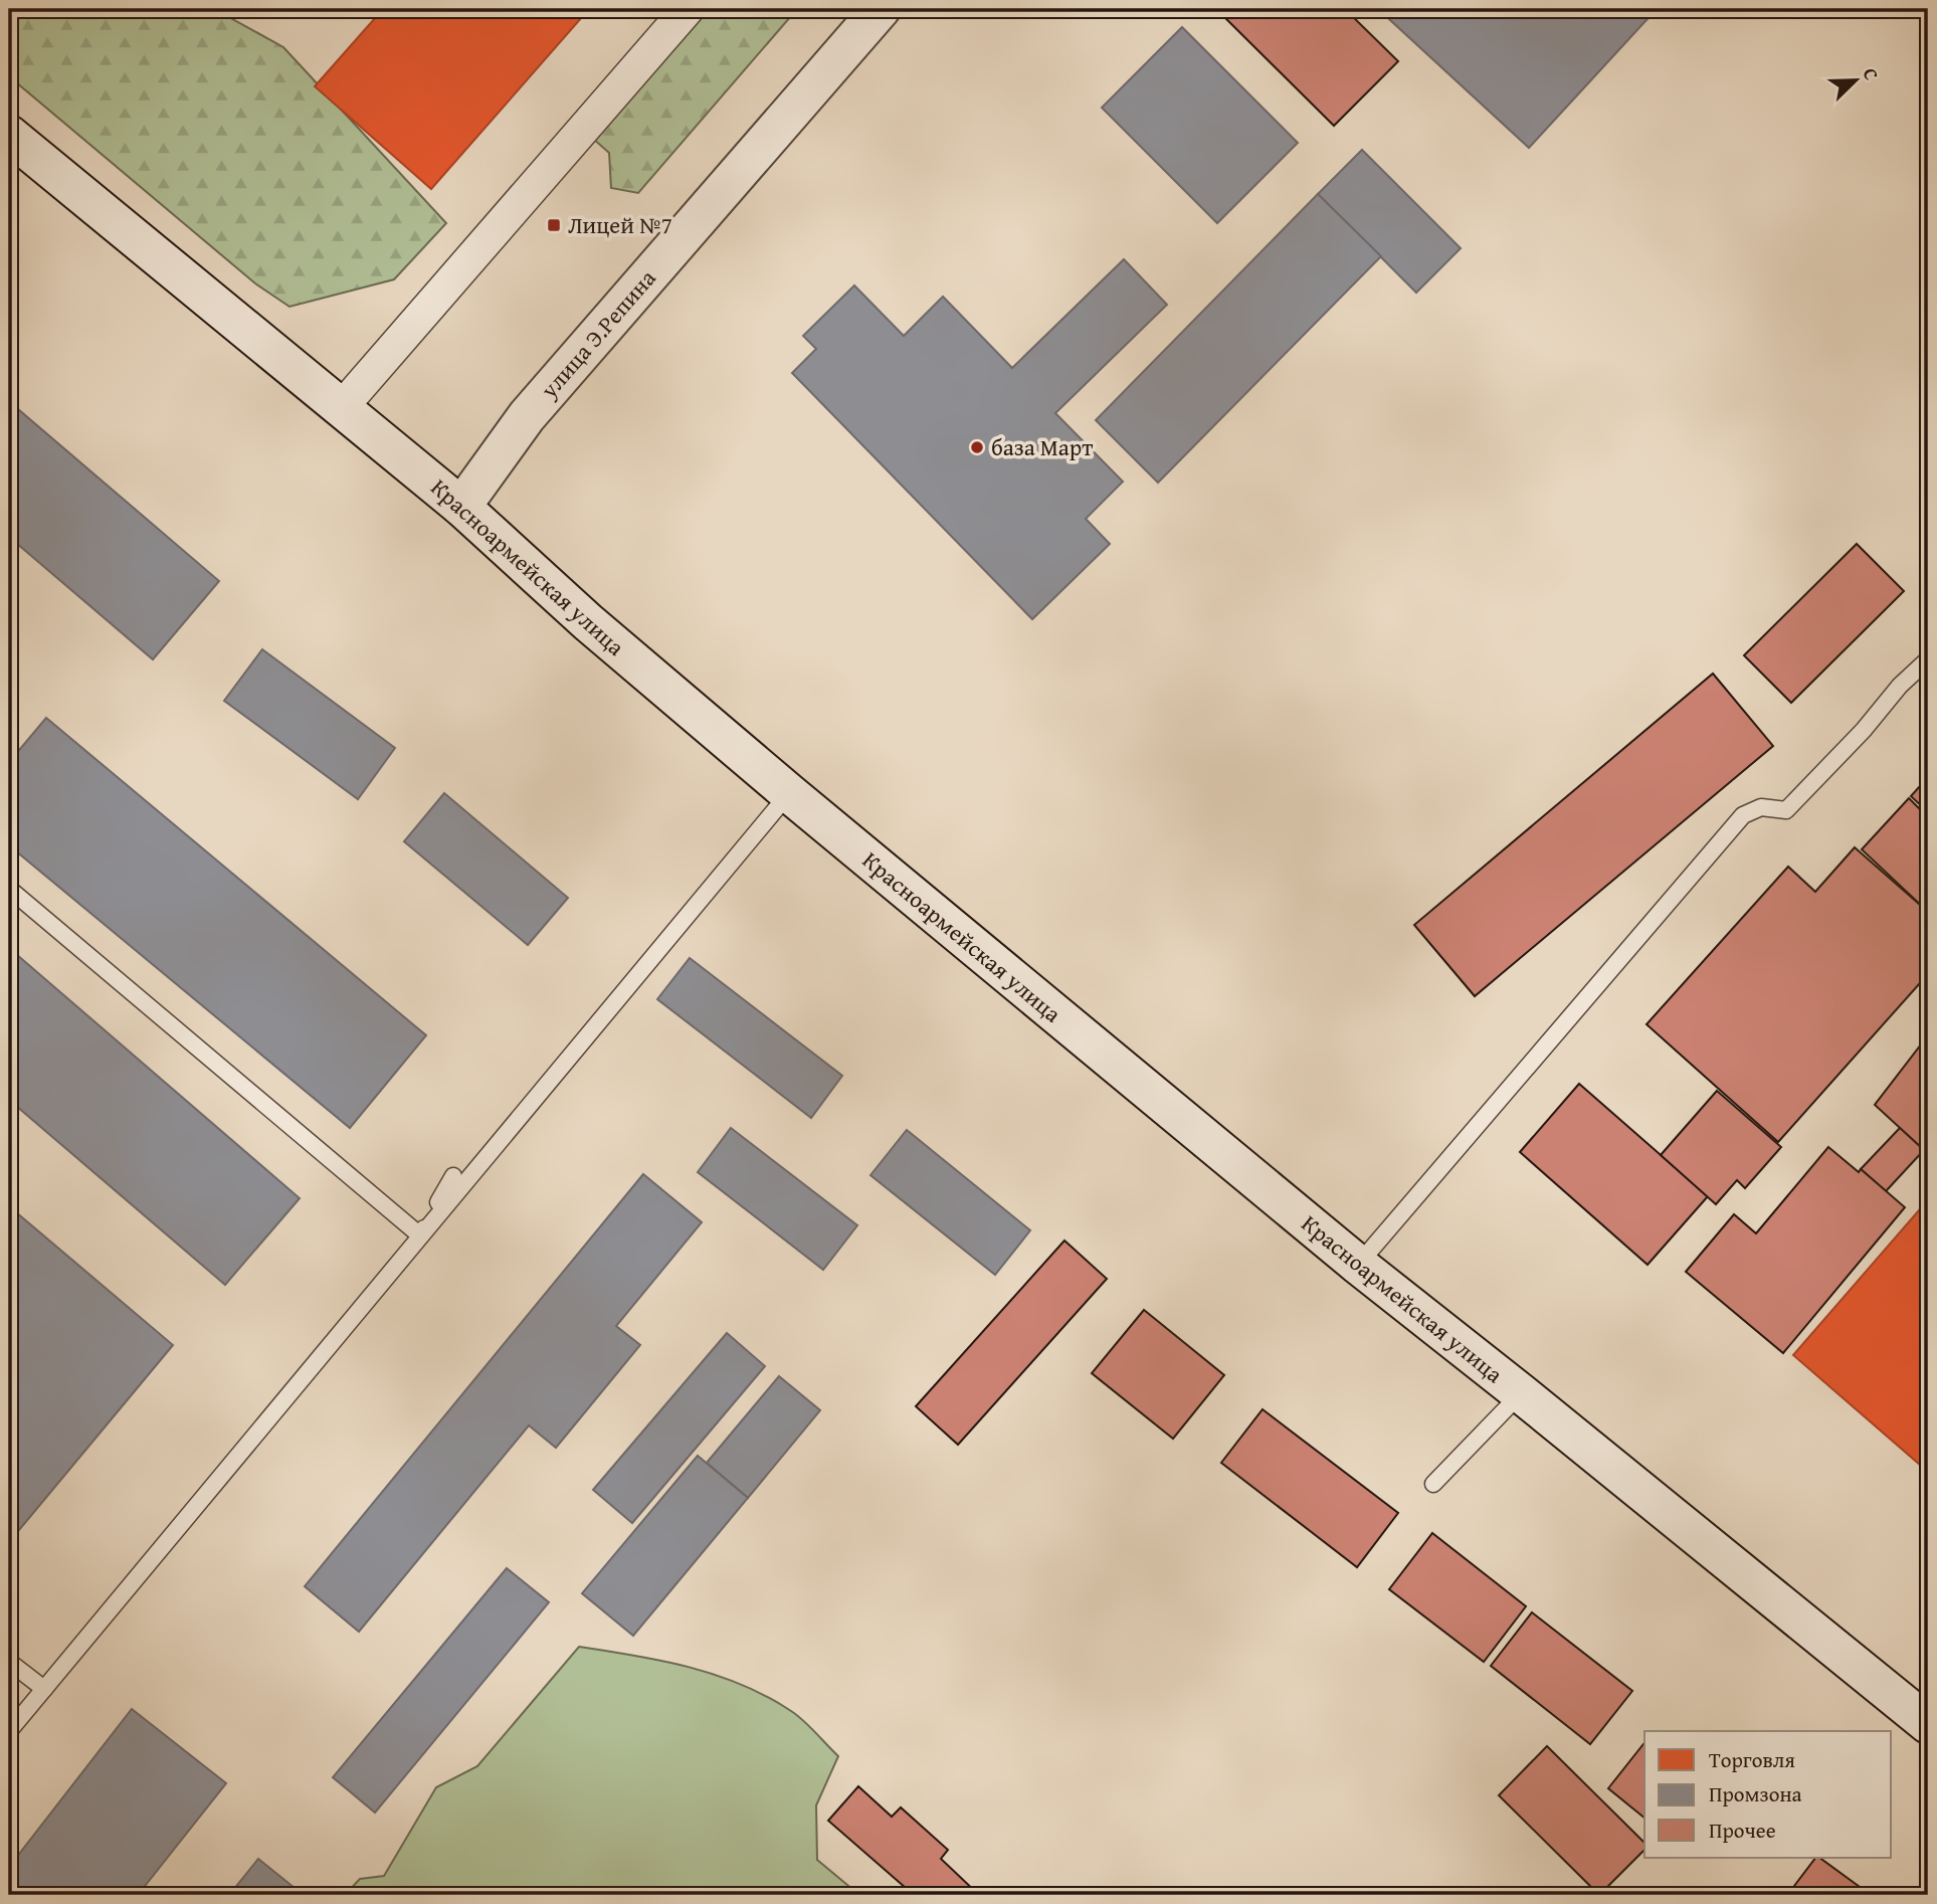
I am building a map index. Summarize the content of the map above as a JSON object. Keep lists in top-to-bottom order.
{
  "streets": {
    "main road": ["улица Э.Репина", "Красноармейская улица"]
  },
  "crossings": [
    ["улица Э.Репина", "Красноармейская улица"]
  ],
  "places": {
    "transit": ["Лицей №7"],
    "other": ["база Март"]
  },
  "legend": ["Торговля", "Промзона", "Прочее"],
  "north": "top right"
}
